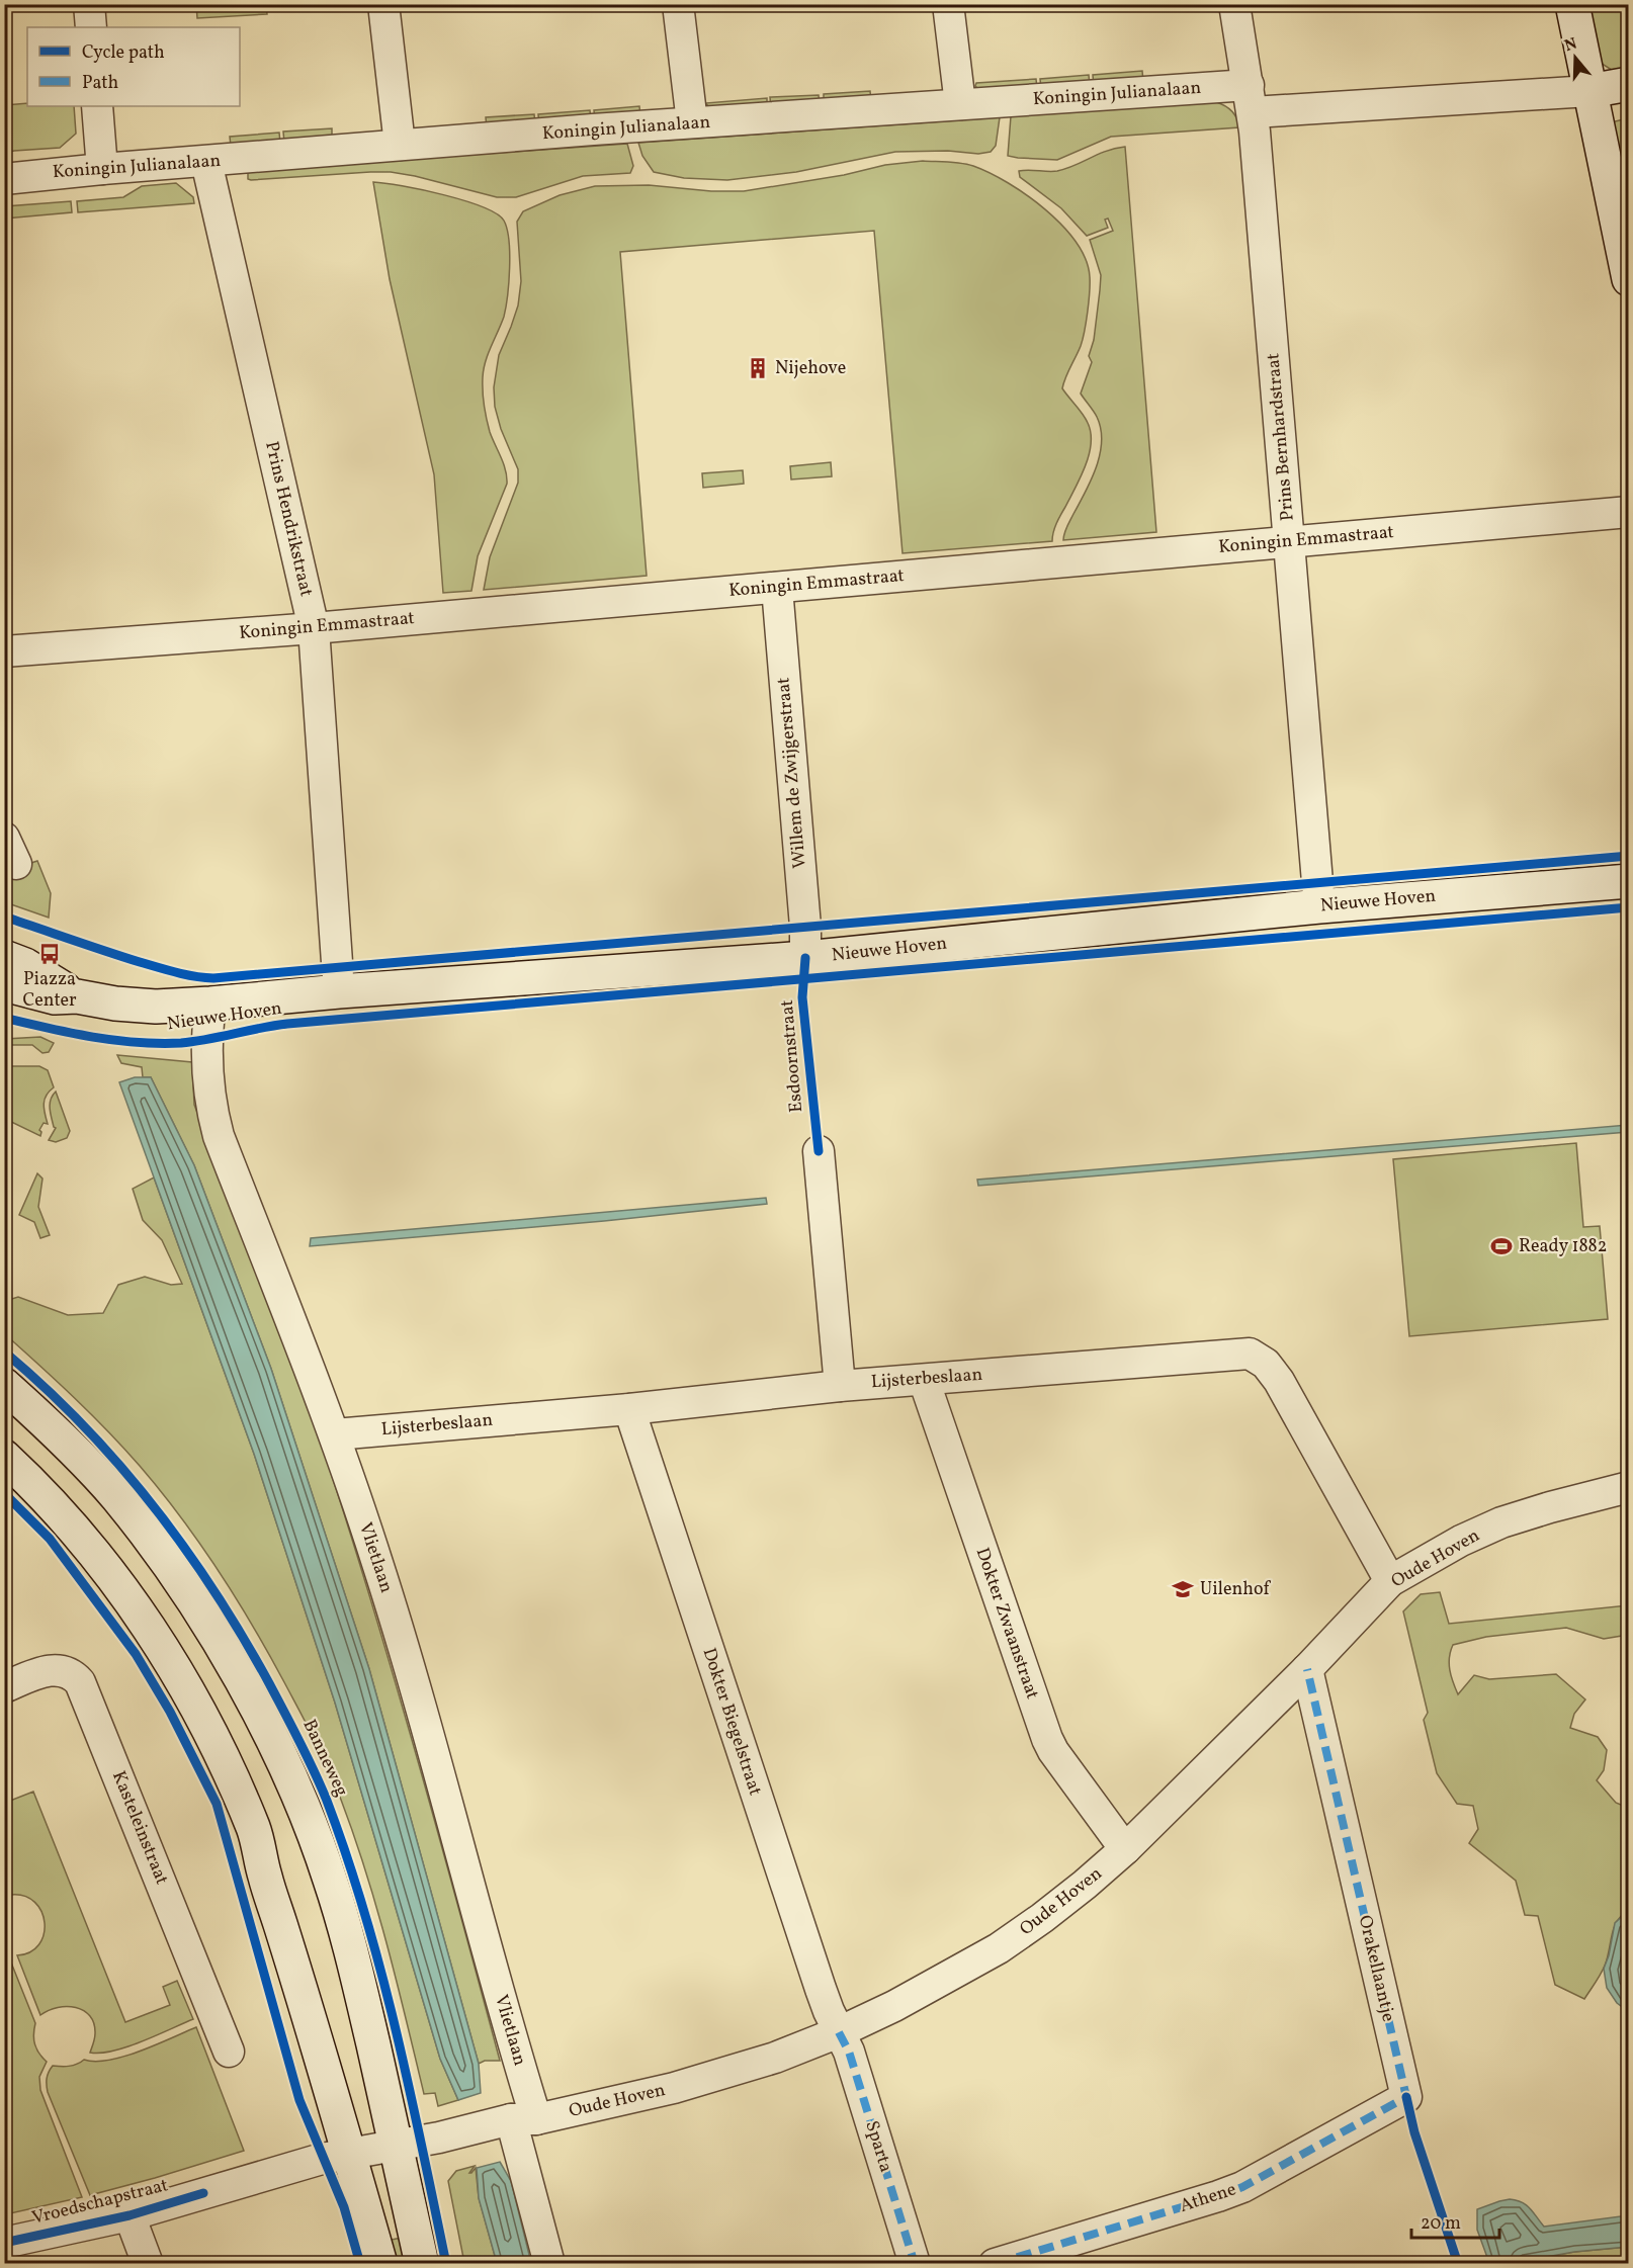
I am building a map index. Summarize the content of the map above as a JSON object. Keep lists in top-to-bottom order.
{
  "streets": {
    "street": [
      "Koningin Julianalaan",
      "Prins Bernhardstraat",
      "Prins Hendrikstraat",
      "Koningin Emmastraat",
      "Willem de Zwijgerstraat",
      "Nieuwe Hoven",
      "Lijsterbeslaan",
      "Vlietlaan",
      "Oude Hoven",
      "Dokter Zwaanstraat",
      "Dokter Biegelstraat",
      "Kasteleinstraat",
      "Orakellaantje",
      "Sparta",
      "Athene",
      "Vroedschapstraat"
    ],
    "cycle path": ["Esdoornstraat", "Banneweg"]
  },
  "crossings": [
    ["Koningin Julianalaan", "Prins Bernhardstraat"],
    ["Koningin Julianalaan", "Prins Hendrikstraat"],
    ["Prins Bernhardstraat", "Koningin Emmastraat"],
    ["Prins Bernhardstraat", "Nieuwe Hoven"],
    ["Prins Hendrikstraat", "Koningin Emmastraat"],
    ["Prins Hendrikstraat", "Nieuwe Hoven"],
    ["Koningin Emmastraat", "Willem de Zwijgerstraat"],
    ["Willem de Zwijgerstraat", "Nieuwe Hoven"],
    ["Nieuwe Hoven", "Vlietlaan"],
    ["Lijsterbeslaan", "Vlietlaan"],
    ["Lijsterbeslaan", "Oude Hoven"],
    ["Lijsterbeslaan", "Dokter Zwaanstraat"],
    ["Lijsterbeslaan", "Dokter Biegelstraat"],
    ["Vlietlaan", "Oude Hoven"],
    ["Oude Hoven", "Dokter Zwaanstraat"],
    ["Oude Hoven", "Dokter Biegelstraat"],
    ["Oude Hoven", "Orakellaantje"],
    ["Oude Hoven", "Sparta"],
    ["Oude Hoven", "Vroedschapstraat"],
    ["Dokter Biegelstraat", "Sparta"],
    ["Orakellaantje", "Athene"]
  ],
  "places": {
    "building": ["Nijehove"],
    "bus stop": ["Piazza Center"],
    "sports": ["Ready 1882"],
    "school or university": ["Uilenhof"]
  },
  "legend": ["Cycle path", "Path"],
  "scale_bar": "20 m",
  "north": "top"
}
